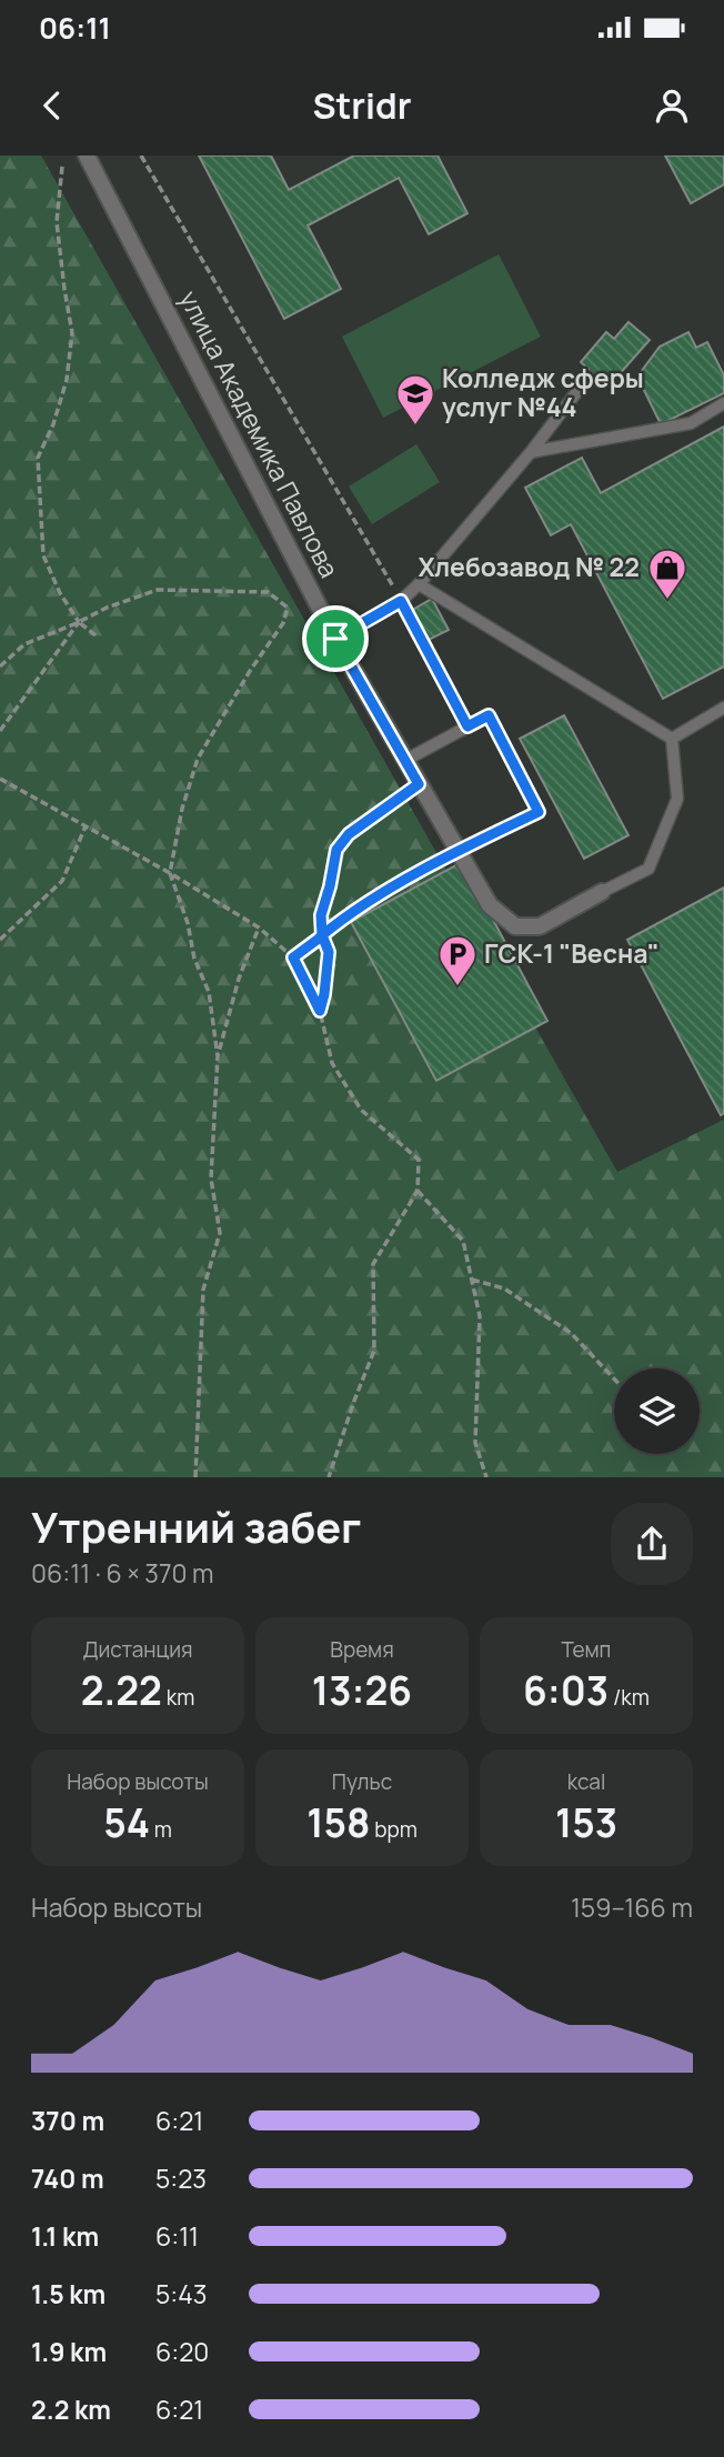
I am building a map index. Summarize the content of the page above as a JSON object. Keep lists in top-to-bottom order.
{
  "streets": {
    "street": ["улица Академика Павлова"]
  },
  "places": {
    "school or university": ["Колледж сферы услуг №44"],
    "shop": ["Хлебозавод № 22"],
    "parking": ["ГСК-1 \"Весна\""]
  },
  "page": {
    "status": "06:11",
    "header": "Stridr",
    "heading": ["Утренний забег", "06:11 · 6 × 370 m"],
    "stats": [
      ["Дистанция", "2.22 km"],
      ["Время", "13:26"],
      ["Темп", "6:03 /km"],
      ["Набор высоты", "54 m"],
      ["Пульс", "158 bpm"],
      ["kcal", "153"]
    ],
    "chart": ["Набор высоты", "159–166 m"],
    "list": [
      {
        "name": "370 m",
        "note": "6:21"
      },
      {
        "name": "740 m",
        "note": "5:23"
      },
      {
        "name": "1.1 km",
        "note": "6:11"
      },
      {
        "name": "1.5 km",
        "note": "5:43"
      },
      {
        "name": "1.9 km",
        "note": "6:20"
      },
      {
        "name": "2.2 km",
        "note": "6:21"
      }
    ]
  }
}
